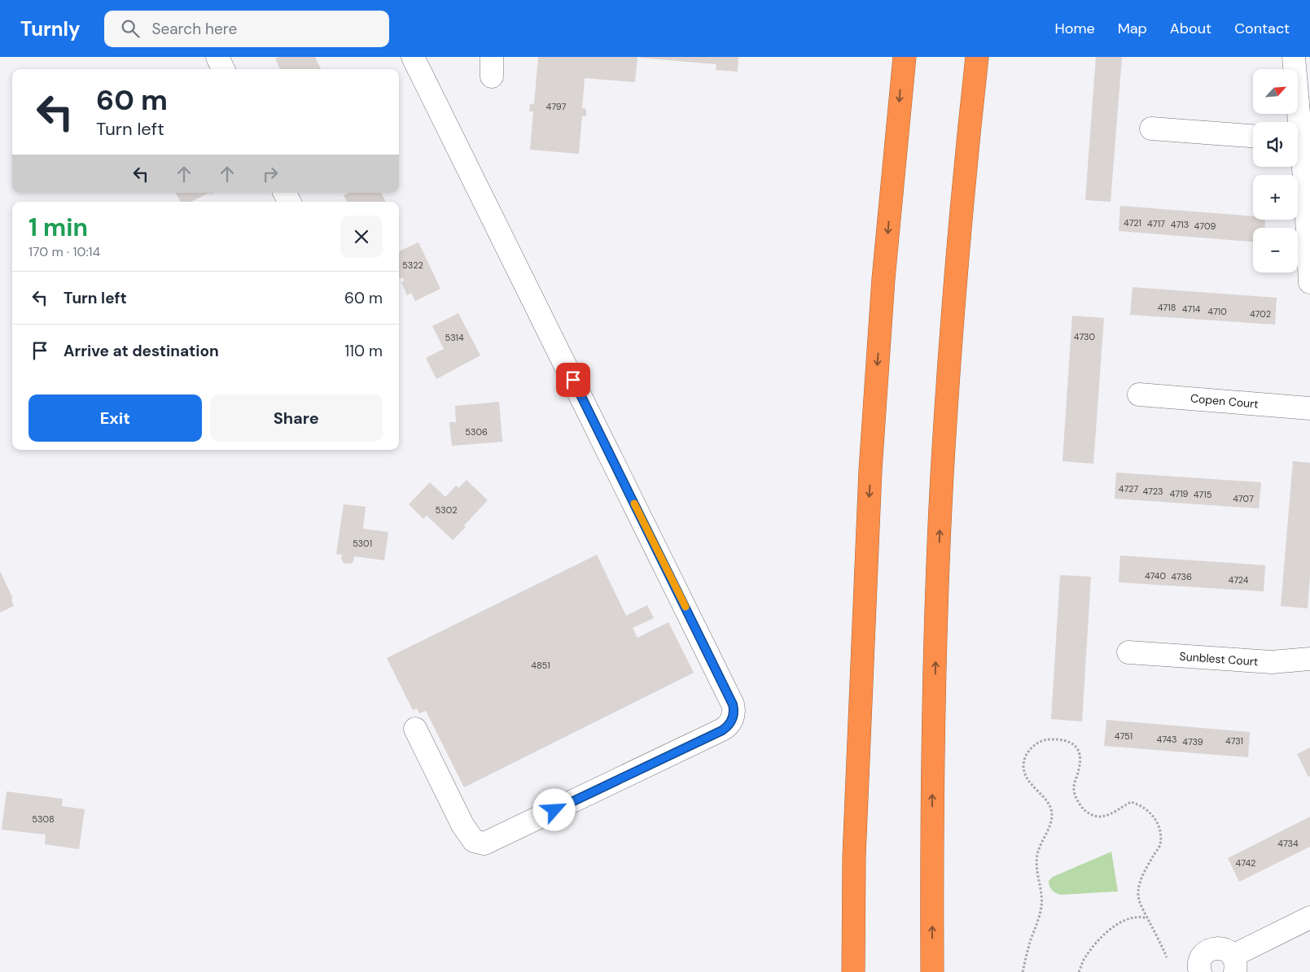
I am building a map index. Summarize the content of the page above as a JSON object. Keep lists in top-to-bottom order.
{
  "streets": {
    "street": ["Copen Court", "Sunblest Court"]
  },
  "house_numbers": [
    "4797",
    "4721",
    "4717",
    "4713",
    "4709",
    "5322",
    "4718",
    "4714",
    "4710",
    "4702",
    "4730",
    "5314",
    "5306",
    "4727",
    "4723",
    "4719",
    "4715",
    "4707",
    "5302",
    "5301",
    "4740",
    "4736",
    "4724",
    "4851",
    "4751",
    "4743",
    "4731",
    "4739",
    "5308",
    "4734",
    "4742"
  ],
  "north": "top right",
  "page": {
    "header": "Turnly",
    "search": "Search here",
    "nav": [
      "Home",
      "Map",
      "About",
      "Contact"
    ],
    "map_buttons": ["+", "−"],
    "turn": ["60 m", "Turn left"],
    "heading": ["1 min", "170 m · 10:14"],
    "list": [
      {
        "name": "Turn left",
        "value": "60 m"
      },
      {
        "name": "Arrive at destination",
        "value": "110 m"
      }
    ],
    "buttons": ["Exit", "Share"]
  }
}
